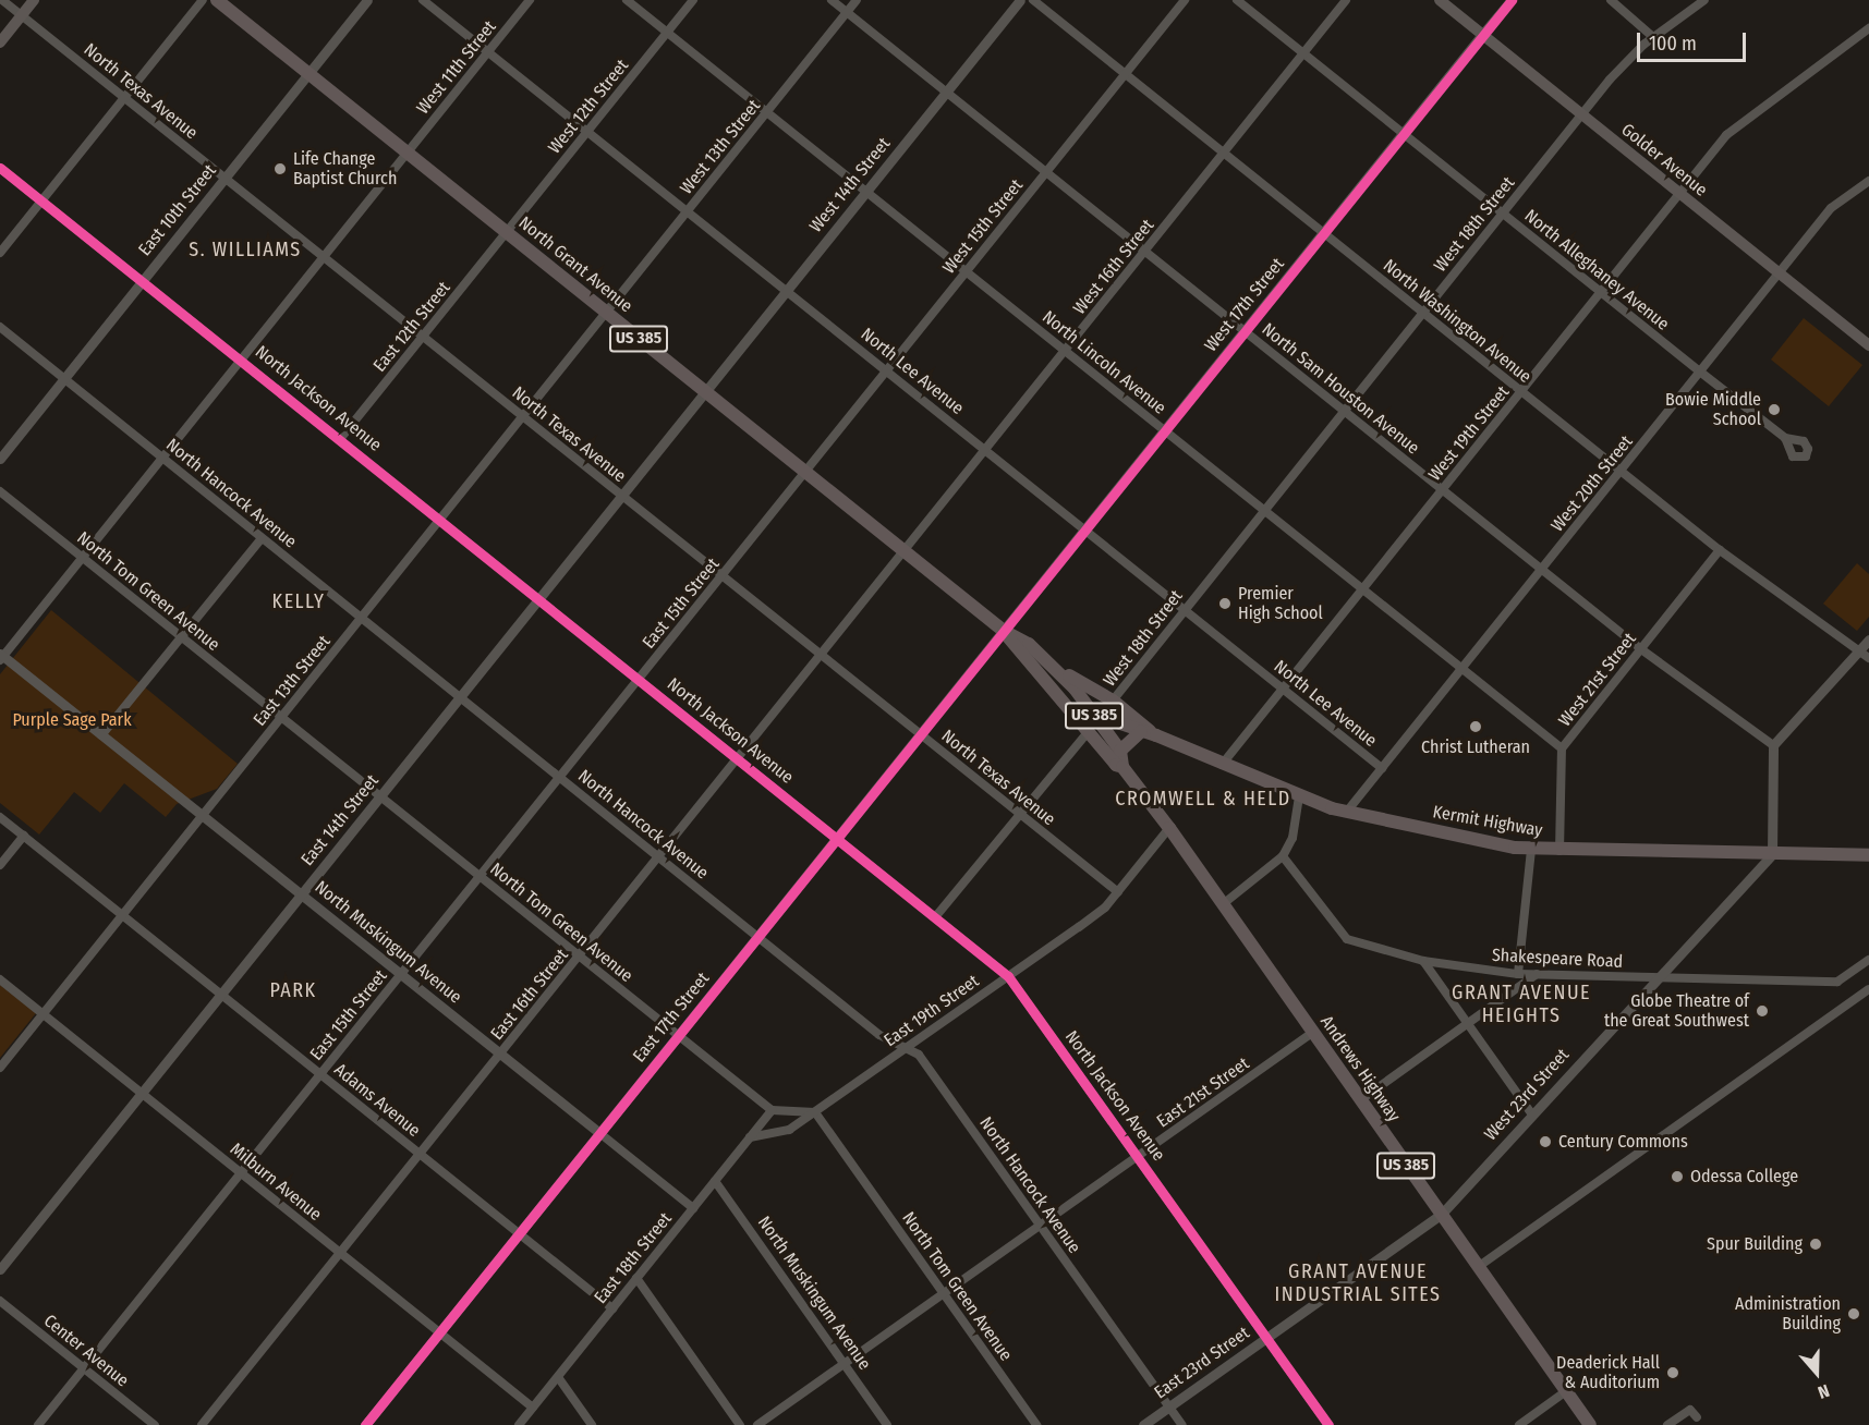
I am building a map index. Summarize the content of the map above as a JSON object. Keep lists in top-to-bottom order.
{
  "streets": {
    "main road": [
      "Golder Avenue",
      "North Grant Avenue",
      "US 385",
      "Kermit Highway",
      "Andrews Highway"
    ],
    "street": [
      "West 11th Street",
      "North Texas Avenue",
      "West 12th Street",
      "West 13th Street",
      "West 14th Street",
      "East 10th Street",
      "West 18th Street",
      "West 15th Street",
      "West 16th Street",
      "North Alleghaney Avenue",
      "West 17th Street",
      "North Washington Avenue",
      "East 12th Street",
      "North Lincoln Avenue",
      "North Lee Avenue",
      "North Sam Houston Avenue",
      "North Jackson Avenue",
      "West 19th Street",
      "West 20th Street",
      "North Hancock Avenue",
      "North Tom Green Avenue",
      "East 15th Street",
      "West 21st Street",
      "East 13th Street",
      "East 14th Street",
      "North Muskingum Avenue",
      "Shakespeare Road",
      "East 16th Street",
      "East 19th Street",
      "East 17th Street",
      "East 21st Street",
      "West 23rd Street",
      "Adams Avenue",
      "Milburn Avenue",
      "East 18th Street",
      "Center Avenue",
      "East 23rd Street"
    ]
  },
  "crossings": [
    ["West 11th Street", "North Texas Avenue"],
    ["West 11th Street", "North Grant Avenue"],
    ["West 11th Street", "North Lee Avenue"],
    ["West 11th Street", "North Jackson Avenue"],
    ["West 11th Street", "North Hancock Avenue"],
    ["West 11th Street", "North Tom Green Avenue"],
    ["West 11th Street", "North Muskingum Avenue"],
    ["North Texas Avenue", "East 10th Street"],
    ["North Texas Avenue", "East 12th Street"],
    ["North Texas Avenue", "East 15th Street"],
    ["North Texas Avenue", "East 13th Street"],
    ["North Texas Avenue", "East 14th Street"],
    ["North Texas Avenue", "East 16th Street"],
    ["North Texas Avenue", "East 19th Street"],
    ["North Texas Avenue", "East 17th Street"],
    ["West 12th Street", "North Grant Avenue"],
    ["West 12th Street", "East 12th Street"],
    ["West 12th Street", "North Lincoln Avenue"],
    ["West 12th Street", "North Lee Avenue"],
    ["West 13th Street", "North Grant Avenue"],
    ["West 13th Street", "North Lincoln Avenue"],
    ["West 13th Street", "North Lee Avenue"],
    ["West 13th Street", "North Sam Houston Avenue"],
    ["West 13th Street", "East 13th Street"],
    ["Golder Avenue", "West 18th Street"],
    ["Golder Avenue", "West 17th Street"],
    ["Golder Avenue", "West 19th Street"],
    ["Golder Avenue", "West 20th Street"],
    ["West 14th Street", "North Grant Avenue"],
    ["West 14th Street", "North Lincoln Avenue"],
    ["West 14th Street", "North Lee Avenue"],
    ["West 14th Street", "North Sam Houston Avenue"],
    ["West 14th Street", "East 14th Street"],
    ["East 10th Street", "North Grant Avenue"],
    ["East 10th Street", "North Jackson Avenue"],
    ["East 10th Street", "North Hancock Avenue"],
    ["West 18th Street", "North Alleghaney Avenue"],
    ["West 18th Street", "North Washington Avenue"],
    ["West 18th Street", "North Lincoln Avenue"],
    ["West 18th Street", "North Lee Avenue"],
    ["West 18th Street", "North Sam Houston Avenue"],
    ["West 18th Street", "Kermit Highway"],
    ["West 15th Street", "North Grant Avenue"],
    ["West 15th Street", "North Washington Avenue"],
    ["West 15th Street", "North Lincoln Avenue"],
    ["West 15th Street", "North Lee Avenue"],
    ["West 15th Street", "North Sam Houston Avenue"],
    ["West 15th Street", "East 15th Street"],
    ["North Grant Avenue", "West 16th Street"],
    ["North Grant Avenue", "West 17th Street"],
    ["North Grant Avenue", "East 12th Street"],
    ["North Grant Avenue", "East 15th Street"],
    ["North Grant Avenue", "East 13th Street"],
    ["North Grant Avenue", "East 14th Street"],
    ["North Grant Avenue", "Kermit Highway"],
    ["North Grant Avenue", "East 16th Street"],
    ["North Grant Avenue", "East 17th Street"],
    ["North Grant Avenue", "Andrews Highway"],
    ["West 16th Street", "North Alleghaney Avenue"],
    ["West 16th Street", "North Washington Avenue"],
    ["West 16th Street", "North Lincoln Avenue"],
    ["West 16th Street", "North Lee Avenue"],
    ["West 16th Street", "North Sam Houston Avenue"],
    ["West 16th Street", "East 16th Street"],
    ["North Alleghaney Avenue", "West 17th Street"],
    ["North Alleghaney Avenue", "West 19th Street"],
    ["North Alleghaney Avenue", "West 20th Street"],
    ["West 17th Street", "North Washington Avenue"],
    ["West 17th Street", "North Lincoln Avenue"],
    ["West 17th Street", "North Lee Avenue"],
    ["West 17th Street", "North Sam Houston Avenue"],
    ["West 17th Street", "East 17th Street"],
    ["North Washington Avenue", "West 19th Street"],
    ["North Washington Avenue", "West 20th Street"],
    ["North Washington Avenue", "West 21st Street"],
    ["East 12th Street", "North Jackson Avenue"],
    ["North Lincoln Avenue", "West 19th Street"],
    ["North Lincoln Avenue", "West 20th Street"],
    ["North Lincoln Avenue", "West 21st Street"],
    ["North Lee Avenue", "West 19th Street"],
    ["North Lee Avenue", "West 20th Street"],
    ["North Sam Houston Avenue", "West 19th Street"],
    ["North Sam Houston Avenue", "West 20th Street"],
    ["North Sam Houston Avenue", "West 21st Street"],
    ["North Jackson Avenue", "East 15th Street"],
    ["North Jackson Avenue", "East 13th Street"],
    ["North Jackson Avenue", "East 14th Street"],
    ["North Jackson Avenue", "East 16th Street"],
    ["North Jackson Avenue", "East 19th Street"],
    ["North Jackson Avenue", "East 17th Street"],
    ["North Jackson Avenue", "East 21st Street"],
    ["North Jackson Avenue", "East 23rd Street"],
    ["West 19th Street", "Kermit Highway"],
    ["West 20th Street", "Kermit Highway"],
    ["North Hancock Avenue", "East 15th Street"],
    ["North Hancock Avenue", "East 13th Street"],
    ["North Hancock Avenue", "East 14th Street"],
    ["North Hancock Avenue", "East 16th Street"],
    ["North Hancock Avenue", "East 19th Street"],
    ["North Hancock Avenue", "East 17th Street"],
    ["North Hancock Avenue", "East 21st Street"],
    ["North Hancock Avenue", "East 23rd Street"],
    ["North Tom Green Avenue", "East 15th Street"],
    ["North Tom Green Avenue", "East 13th Street"],
    ["North Tom Green Avenue", "East 14th Street"],
    ["North Tom Green Avenue", "East 16th Street"],
    ["North Tom Green Avenue", "East 19th Street"],
    ["North Tom Green Avenue", "East 17th Street"],
    ["North Tom Green Avenue", "East 21st Street"],
    ["North Tom Green Avenue", "East 18th Street"],
    ["East 15th Street", "North Muskingum Avenue"],
    ["East 15th Street", "Adams Avenue"],
    ["East 15th Street", "Milburn Avenue"],
    ["East 15th Street", "Center Avenue"],
    ["West 21st Street", "Kermit Highway"],
    ["East 13th Street", "North Muskingum Avenue"],
    ["East 13th Street", "Adams Avenue"],
    ["East 13th Street", "Milburn Avenue"],
    ["East 14th Street", "North Muskingum Avenue"],
    ["East 14th Street", "Adams Avenue"],
    ["East 14th Street", "Milburn Avenue"],
    ["Kermit Highway", "Andrews Highway"],
    ["Kermit Highway", "West 23rd Street"],
    ["North Muskingum Avenue", "East 16th Street"],
    ["North Muskingum Avenue", "East 17th Street"],
    ["North Muskingum Avenue", "East 21st Street"],
    ["North Muskingum Avenue", "East 18th Street"],
    ["Shakespeare Road", "West 23rd Street"],
    ["East 16th Street", "Adams Avenue"],
    ["East 16th Street", "Milburn Avenue"],
    ["East 19th Street", "Andrews Highway"],
    ["East 19th Street", "East 18th Street"],
    ["East 17th Street", "Adams Avenue"],
    ["East 17th Street", "Milburn Avenue"],
    ["Andrews Highway", "East 21st Street"],
    ["Andrews Highway", "West 23rd Street"],
    ["Andrews Highway", "East 23rd Street"],
    ["West 23rd Street", "East 23rd Street"],
    ["Adams Avenue", "East 18th Street"],
    ["Milburn Avenue", "East 18th Street"]
  ],
  "districts": [
    "S. WILLIAMS",
    "KELLY",
    "CROMWELL & HELD",
    "PARK",
    "GRANT AVENUE HEIGHTS",
    "GRANT AVENUE INDUSTRIAL SITES"
  ],
  "parks": ["Purple Sage Park"],
  "places": [
    "Life Change Baptist Church",
    "Bowie Middle School",
    "Premier High School",
    "Christ Lutheran",
    "Globe Theatre of the Great Southwest",
    "Century Commons",
    "Odessa College",
    "Spur Building",
    "Administration Building",
    "Deaderick Hall & Auditorium"
  ],
  "scale_bar": "100 m",
  "north": "bottom"
}
